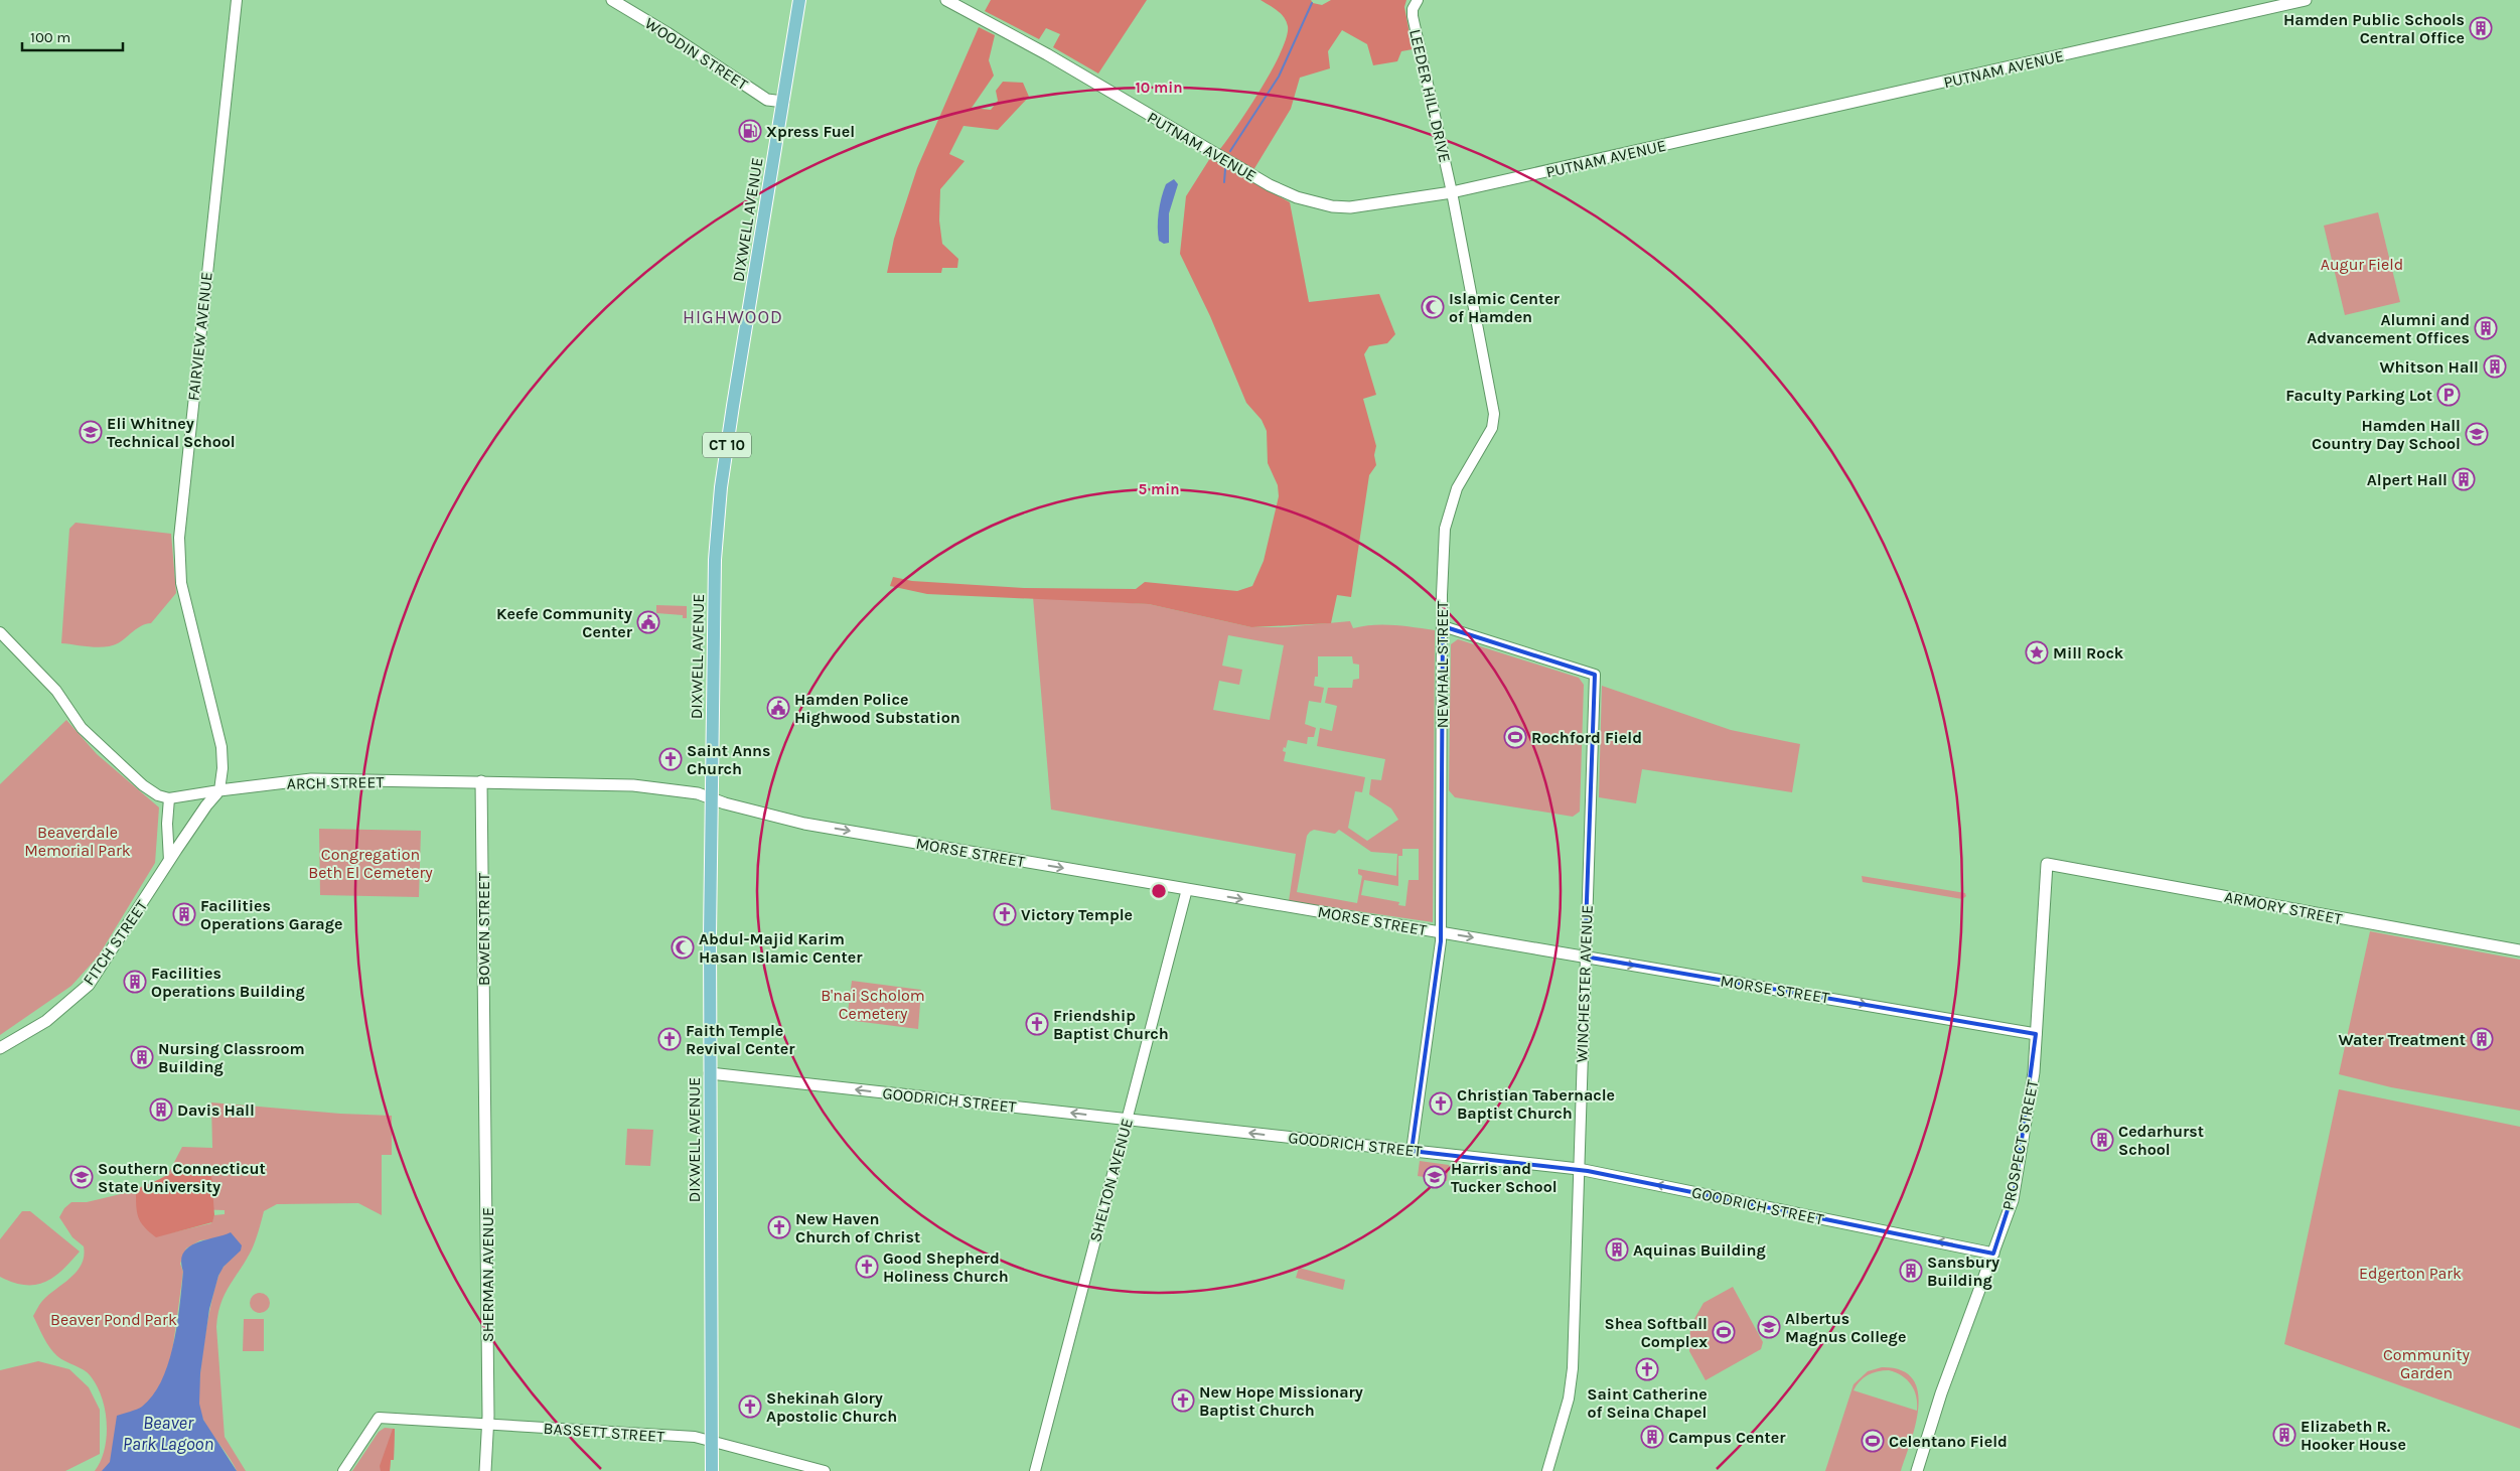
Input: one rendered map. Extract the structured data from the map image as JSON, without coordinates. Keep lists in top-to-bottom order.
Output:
{
  "streets": {
    "main road": [
      "WOODIN STREET",
      "PUTNAM AVENUE",
      "DIXWELL AVENUE",
      "CT 10",
      "ARCH STREET",
      "MORSE STREET",
      "ARMORY STREET",
      "BOWEN STREET",
      "FITCH STREET",
      "GOODRICH STREET",
      "PROSPECT STREET",
      "SHERMAN AVENUE"
    ],
    "street": [
      "LEEDER HILL DRIVE",
      "FAIRVIEW AVENUE",
      "NEWHALL STREET",
      "WINCHESTER AVENUE",
      "SHELTON AVENUE",
      "BASSETT STREET"
    ]
  },
  "crossings": [
    ["WOODIN STREET", "DIXWELL AVENUE"],
    ["PUTNAM AVENUE", "LEEDER HILL DRIVE"],
    ["PUTNAM AVENUE", "NEWHALL STREET"],
    ["LEEDER HILL DRIVE", "NEWHALL STREET"],
    ["DIXWELL AVENUE", "ARCH STREET"],
    ["DIXWELL AVENUE", "MORSE STREET"],
    ["DIXWELL AVENUE", "GOODRICH STREET"],
    ["DIXWELL AVENUE", "BASSETT STREET"],
    ["FAIRVIEW AVENUE", "ARCH STREET"],
    ["FAIRVIEW AVENUE", "FITCH STREET"],
    ["NEWHALL STREET", "MORSE STREET"],
    ["NEWHALL STREET", "WINCHESTER AVENUE"],
    ["NEWHALL STREET", "GOODRICH STREET"],
    ["ARCH STREET", "MORSE STREET"],
    ["ARCH STREET", "BOWEN STREET"],
    ["ARCH STREET", "FITCH STREET"],
    ["MORSE STREET", "WINCHESTER AVENUE"],
    ["MORSE STREET", "PROSPECT STREET"],
    ["MORSE STREET", "SHELTON AVENUE"],
    ["ARMORY STREET", "PROSPECT STREET"],
    ["BOWEN STREET", "SHERMAN AVENUE"],
    ["WINCHESTER AVENUE", "GOODRICH STREET"],
    ["GOODRICH STREET", "PROSPECT STREET"],
    ["GOODRICH STREET", "SHELTON AVENUE"],
    ["SHERMAN AVENUE", "BASSETT STREET"]
  ],
  "one_way": ["MORSE STREET", "GOODRICH STREET"],
  "districts": ["HIGHWOOD"],
  "water": ["Beaver Park Lagoon"],
  "parks": [
    "Augur Field",
    "Beaverdale Memorial Park",
    "Congregation Beth El Cemetery",
    "B'nai Scholom Cemetery",
    "Edgerton Park",
    "Beaver Pond Park",
    "Community Garden"
  ],
  "places": {
    "building": [
      "Hamden Public Schools Central Office",
      "Alumni and Advancement Offices",
      "Whitson Hall",
      "Alpert Hall",
      "Facilities Operations Garage",
      "Facilities Operations Building",
      "Water Treatment",
      "Nursing Classroom Building",
      "Davis Hall",
      "Cedarhurst School",
      "Aquinas Building",
      "Sansbury Building",
      "Elizabeth R. Hooker House",
      "Campus Center"
    ],
    "fuel station": ["Xpress Fuel"],
    "mosque": ["Islamic Center of Hamden", "Abdul-Majid Karim Hasan Islamic Center"],
    "parking": ["Faculty Parking Lot"],
    "school or university": [
      "Eli Whitney Technical School",
      "Hamden Hall Country Day School",
      "Southern Connecticut State University",
      "Harris and Tucker School",
      "Albertus Magnus College"
    ],
    "public building": ["Keefe Community Center", "Hamden Police Highwood Substation"],
    "place": ["Mill Rock"],
    "sports": ["Rochford Field", "Shea Softball Complex", "Celentano Field"],
    "church": [
      "Saint Anns Church",
      "Victory Temple",
      "Friendship Baptist Church",
      "Faith Temple Revival Center",
      "Christian Tabernacle Baptist Church",
      "New Haven Church of Christ",
      "Good Shepherd Holiness Church",
      "Saint Catherine of Seina Chapel",
      "New Hope Missionary Baptist Church",
      "Shekinah Glory Apostolic Church"
    ]
  },
  "scale_bar": "100 m",
  "rings": ["10 min", "5 min"]
}
